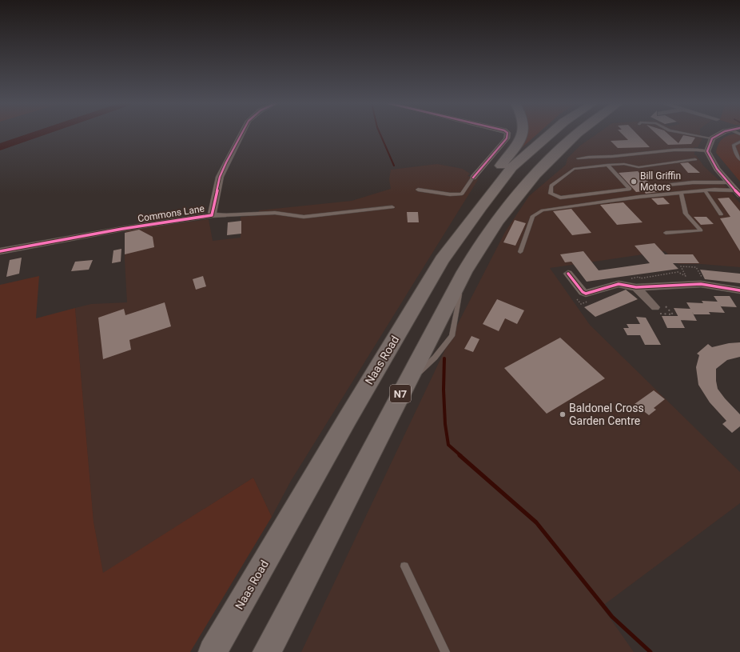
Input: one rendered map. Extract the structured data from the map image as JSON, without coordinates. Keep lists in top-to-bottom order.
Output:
{
  "streets": {
    "highway": ["Naas Road", "N7"],
    "street": ["Commons Lane"]
  },
  "places": ["Bill Griffin Motors", "Baldonel Cross Garden Centre"]
}
